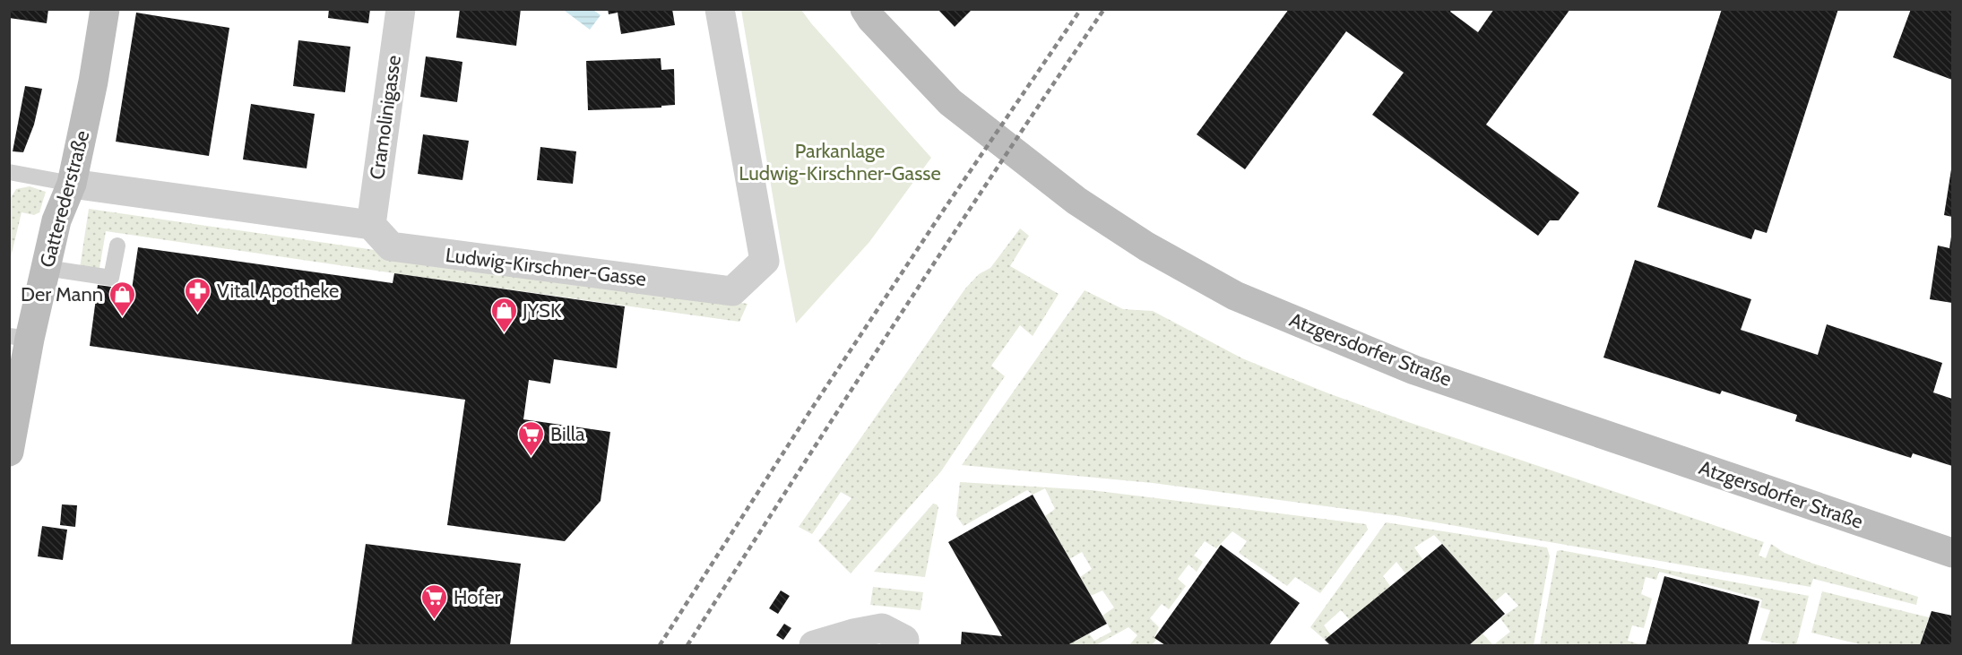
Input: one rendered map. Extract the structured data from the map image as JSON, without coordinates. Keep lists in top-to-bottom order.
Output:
{
  "streets": {
    "street": [
      "Cramolinigasse",
      "Gatterederstraße",
      "Ludwig-Kirschner-Gasse",
      "Atzgersdorfer Straße"
    ]
  },
  "crossings": [
    ["Cramolinigasse", "Ludwig-Kirschner-Gasse"]
  ],
  "parks": ["Parkanlage Ludwig-Kirschner-Gasse"],
  "places": {
    "pharmacy": ["Vital Apotheke"],
    "shop": ["Der Mann", "JYSK"],
    "supermarket": ["Billa", "Hofer"]
  }
}
